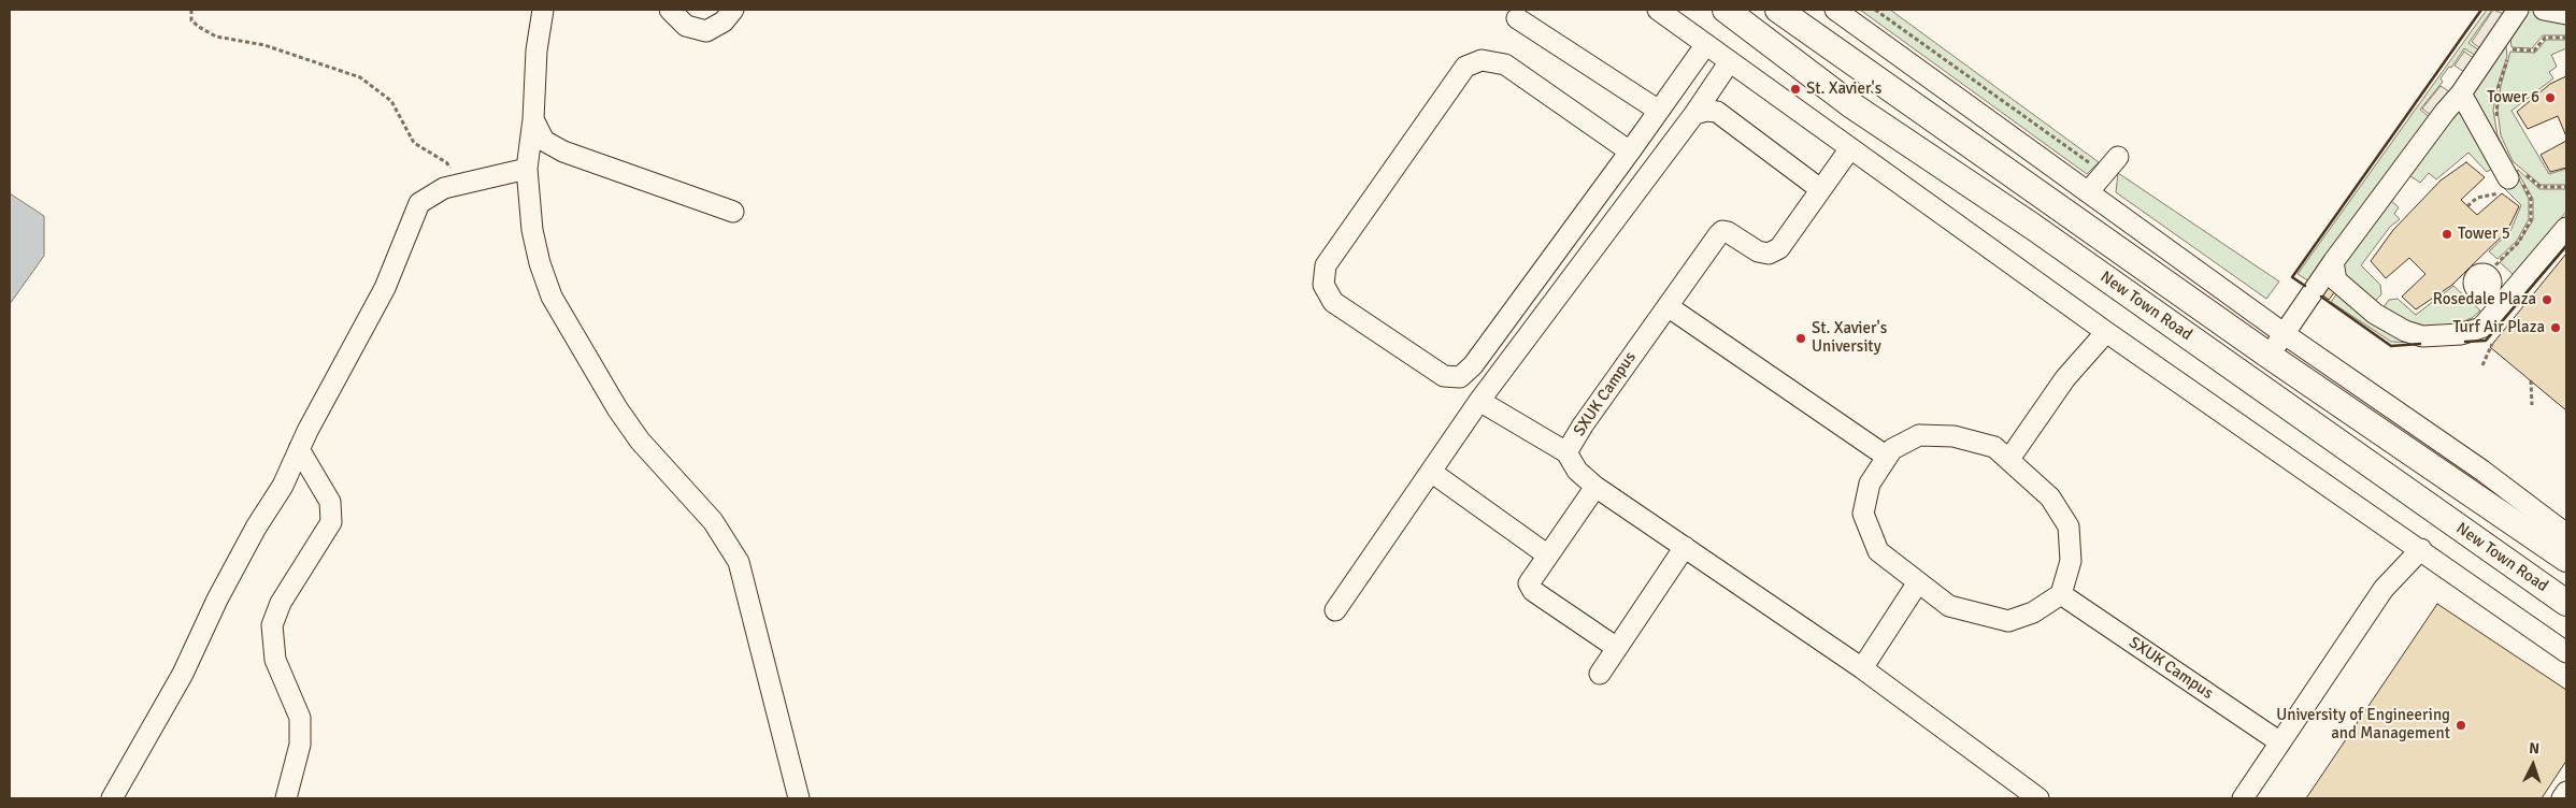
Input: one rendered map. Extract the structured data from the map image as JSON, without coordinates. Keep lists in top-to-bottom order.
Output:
{
  "streets": {
    "main road": ["New Town Road"],
    "street": ["SXUK Campus"]
  },
  "places": [
    "St. Xavier's",
    "Tower 6",
    "Tower 5",
    "Rosedale Plaza",
    "Turf Air Plaza",
    "St. Xavier's University",
    "University of Engineering and Management"
  ],
  "north": "top"
}
